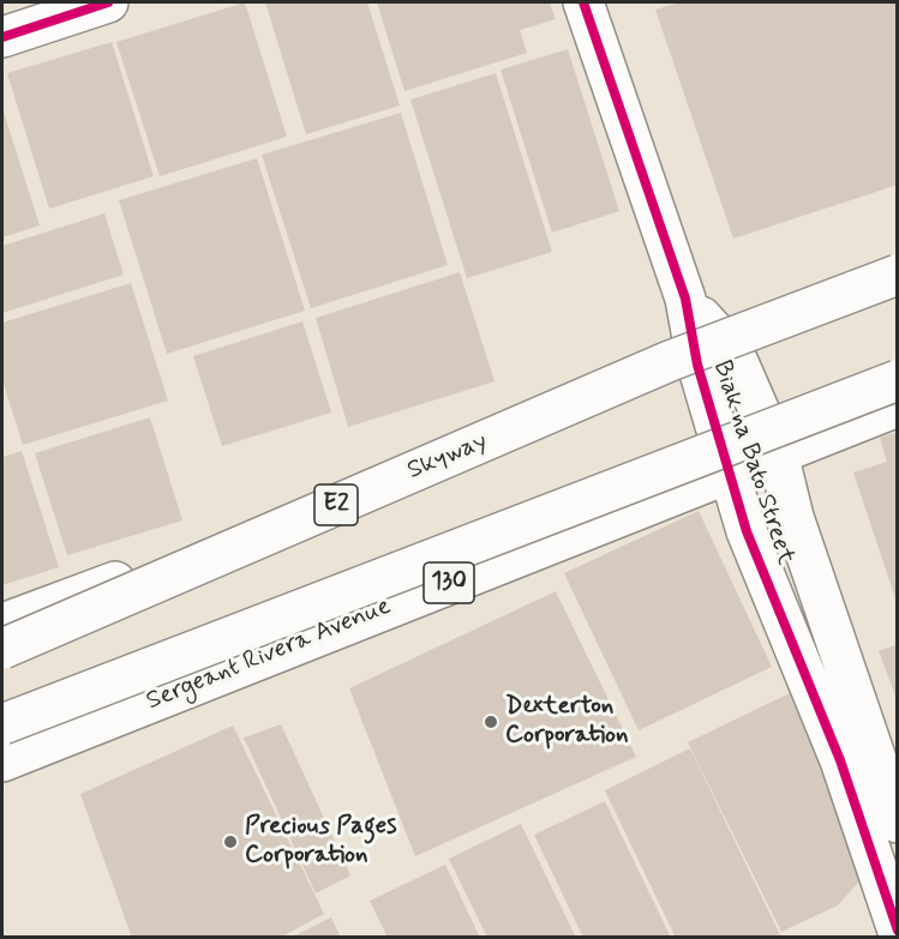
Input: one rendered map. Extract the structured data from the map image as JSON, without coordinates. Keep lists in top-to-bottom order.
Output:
{
  "streets": {
    "main road": [
      "Skyway",
      "Biak na Bato Street",
      "E2",
      "130",
      "Sergeant Rivera Avenue"
    ]
  },
  "crossings": [
    ["Biak na Bato Street", "Sergeant Rivera Avenue"]
  ],
  "places": ["Dexterton Corporation", "Precious Pages Corporation"]
}
